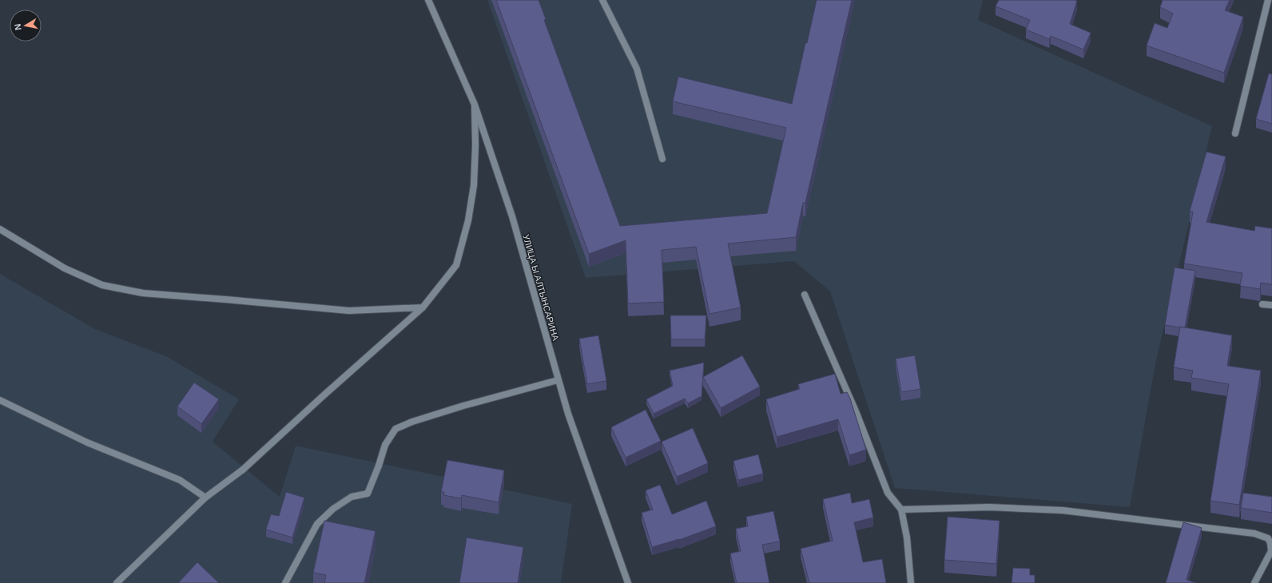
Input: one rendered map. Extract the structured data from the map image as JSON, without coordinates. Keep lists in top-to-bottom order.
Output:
{
  "streets": {
    "street": ["УЛИЦА Ы.АЛТЫНСАРИНА"]
  },
  "north": "left"
}
